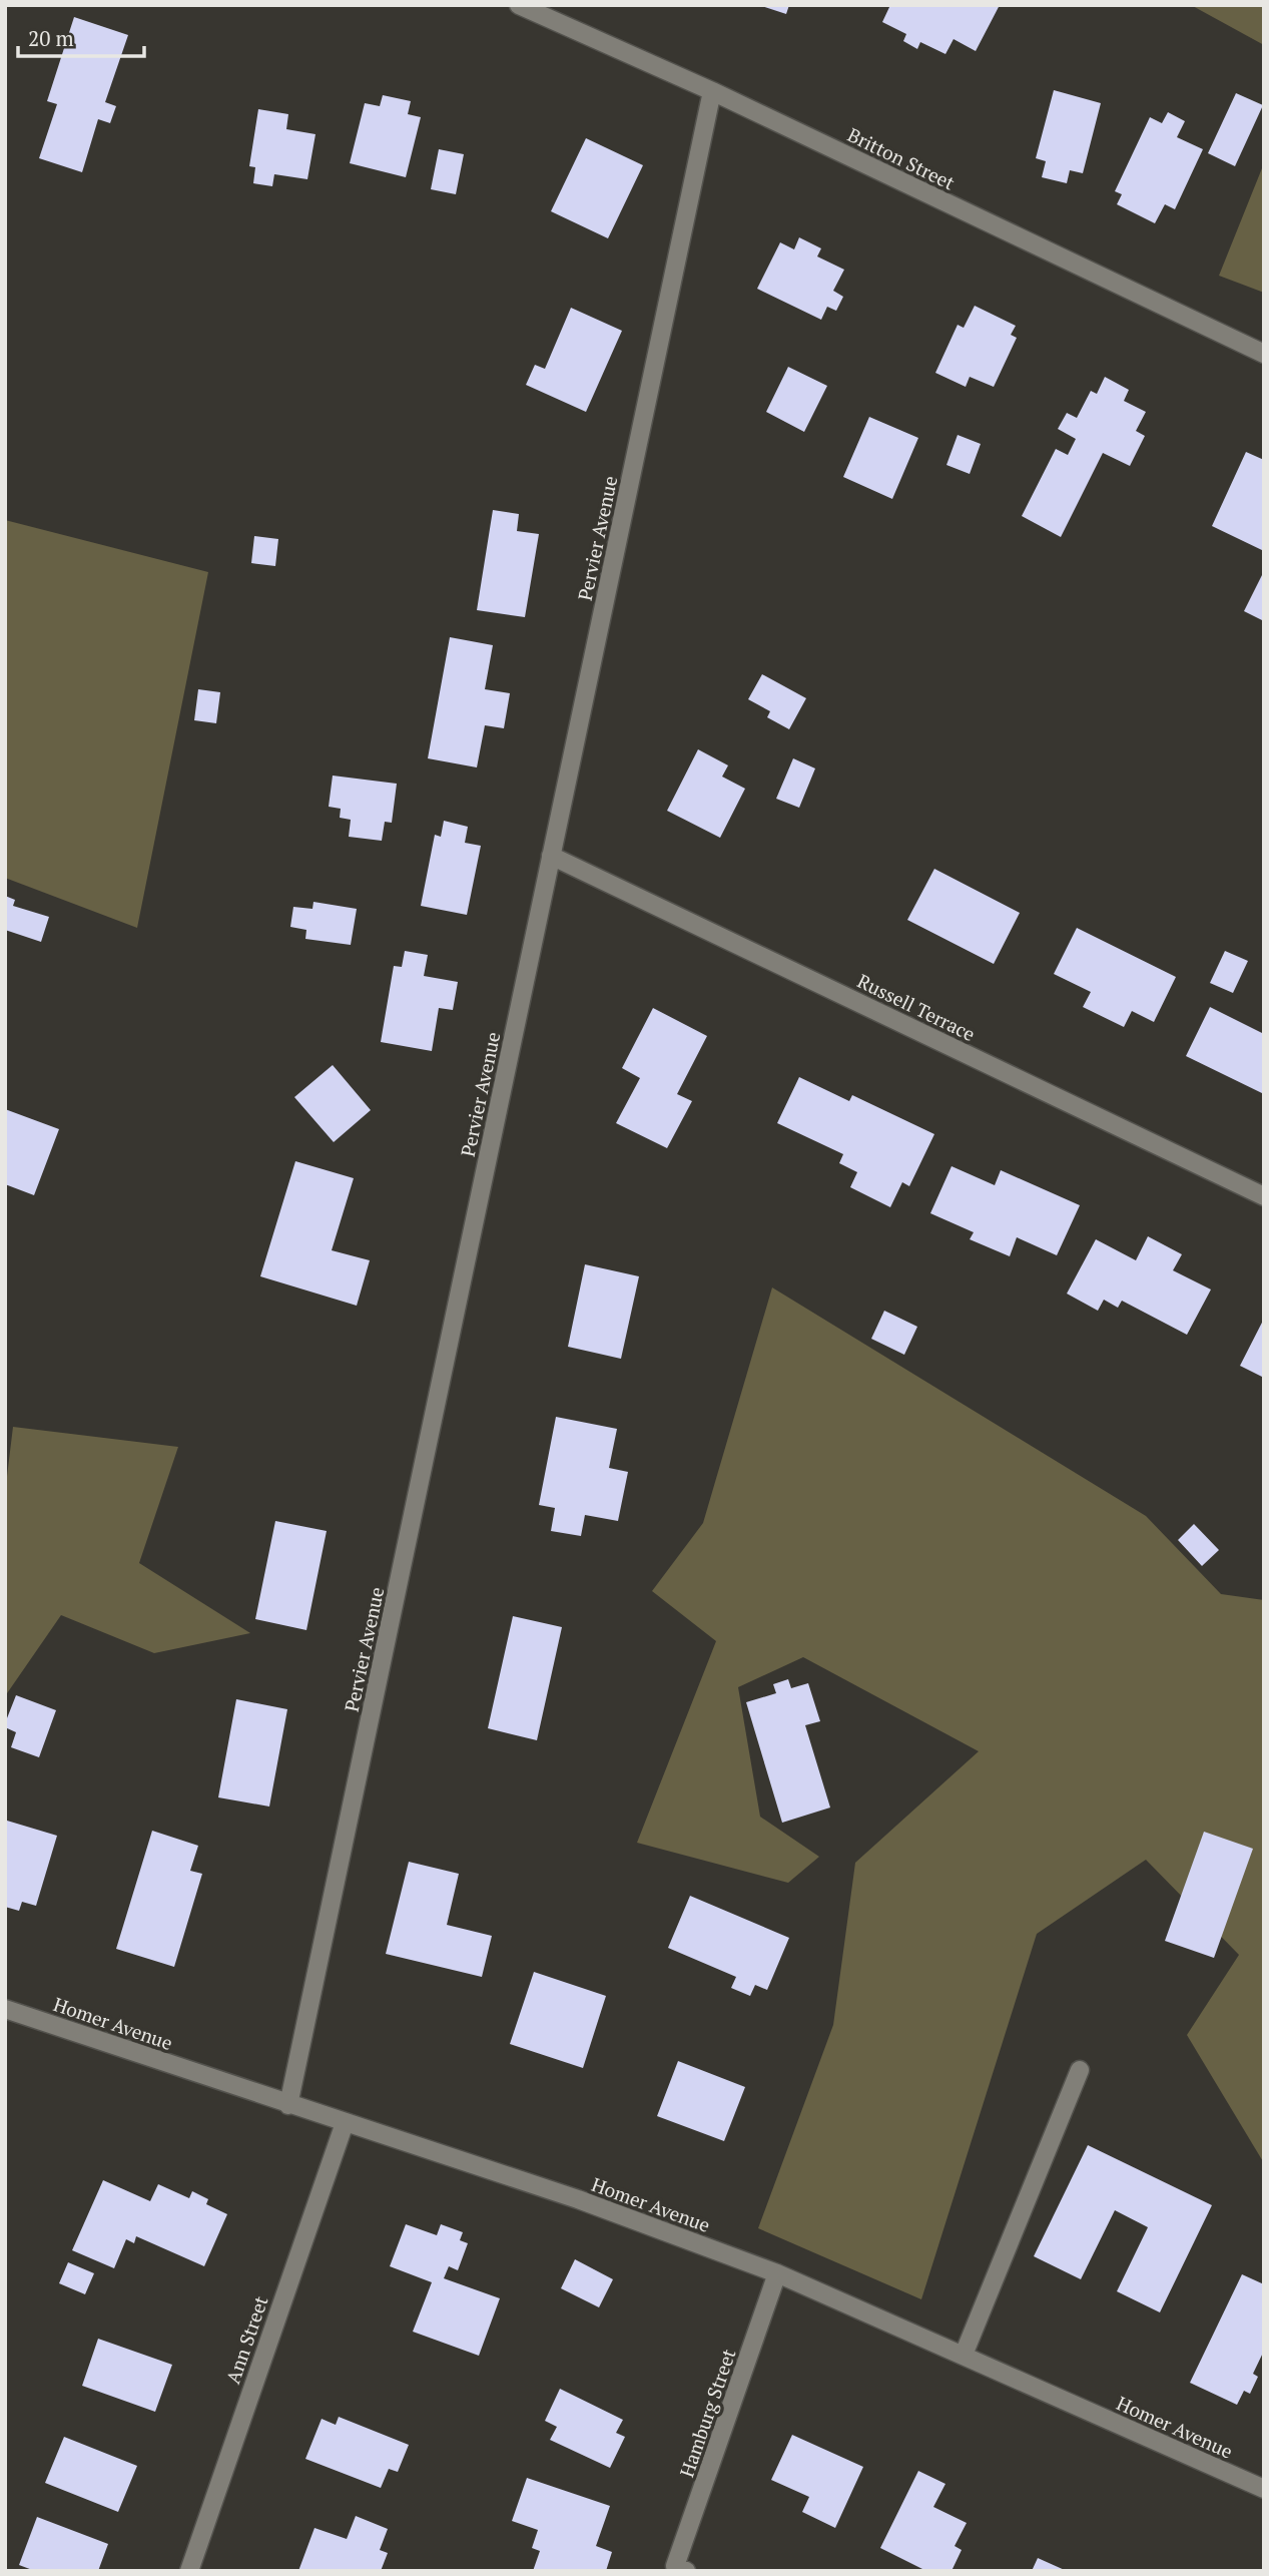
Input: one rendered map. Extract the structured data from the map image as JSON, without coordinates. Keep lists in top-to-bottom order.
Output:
{
  "streets": {
    "street": [
      "Britton Street",
      "Pervier Avenue",
      "Russell Terrace",
      "Homer Avenue",
      "Ann Street",
      "Hamburg Street"
    ]
  },
  "crossings": [
    ["Britton Street", "Pervier Avenue"],
    ["Pervier Avenue", "Russell Terrace"],
    ["Pervier Avenue", "Homer Avenue"],
    ["Homer Avenue", "Ann Street"],
    ["Homer Avenue", "Hamburg Street"]
  ],
  "scale_bar": "20 m"
}
